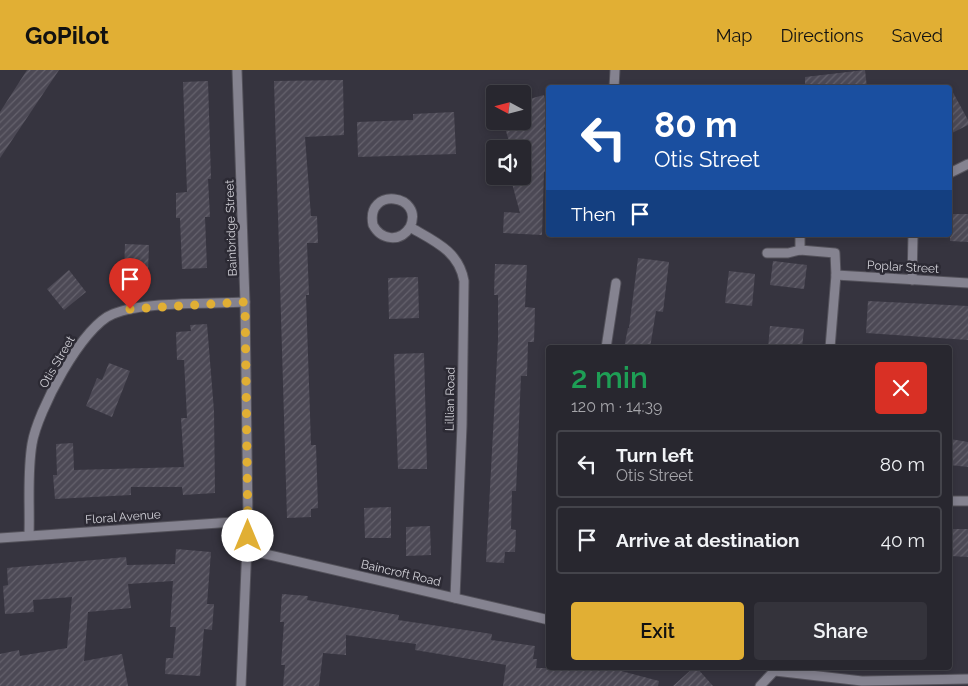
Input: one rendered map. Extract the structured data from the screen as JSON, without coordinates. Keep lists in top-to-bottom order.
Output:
{
  "streets": {
    "street": [
      "Bainbridge Street",
      "Poplar Street",
      "Otis Street",
      "Lillian Road",
      "Floral Avenue",
      "Baincroft Road"
    ]
  },
  "crossings": [
    ["Bainbridge Street", "Otis Street"],
    ["Bainbridge Street", "Floral Avenue"],
    ["Bainbridge Street", "Baincroft Road"],
    ["Otis Street", "Floral Avenue"],
    ["Lillian Road", "Baincroft Road"]
  ],
  "north": "left",
  "page": {
    "header": "GoPilot",
    "nav": ["Map", "Directions", "Saved"],
    "turn": ["80 m", "Otis Street"],
    "then": "Then",
    "heading": ["2 min", "120 m · 14:39"],
    "list": [
      {
        "name": "Turn left",
        "note": "Otis Street",
        "value": "80 m"
      },
      {
        "name": "Arrive at destination",
        "value": "40 m"
      }
    ],
    "buttons": ["Exit", "Share"]
  }
}
